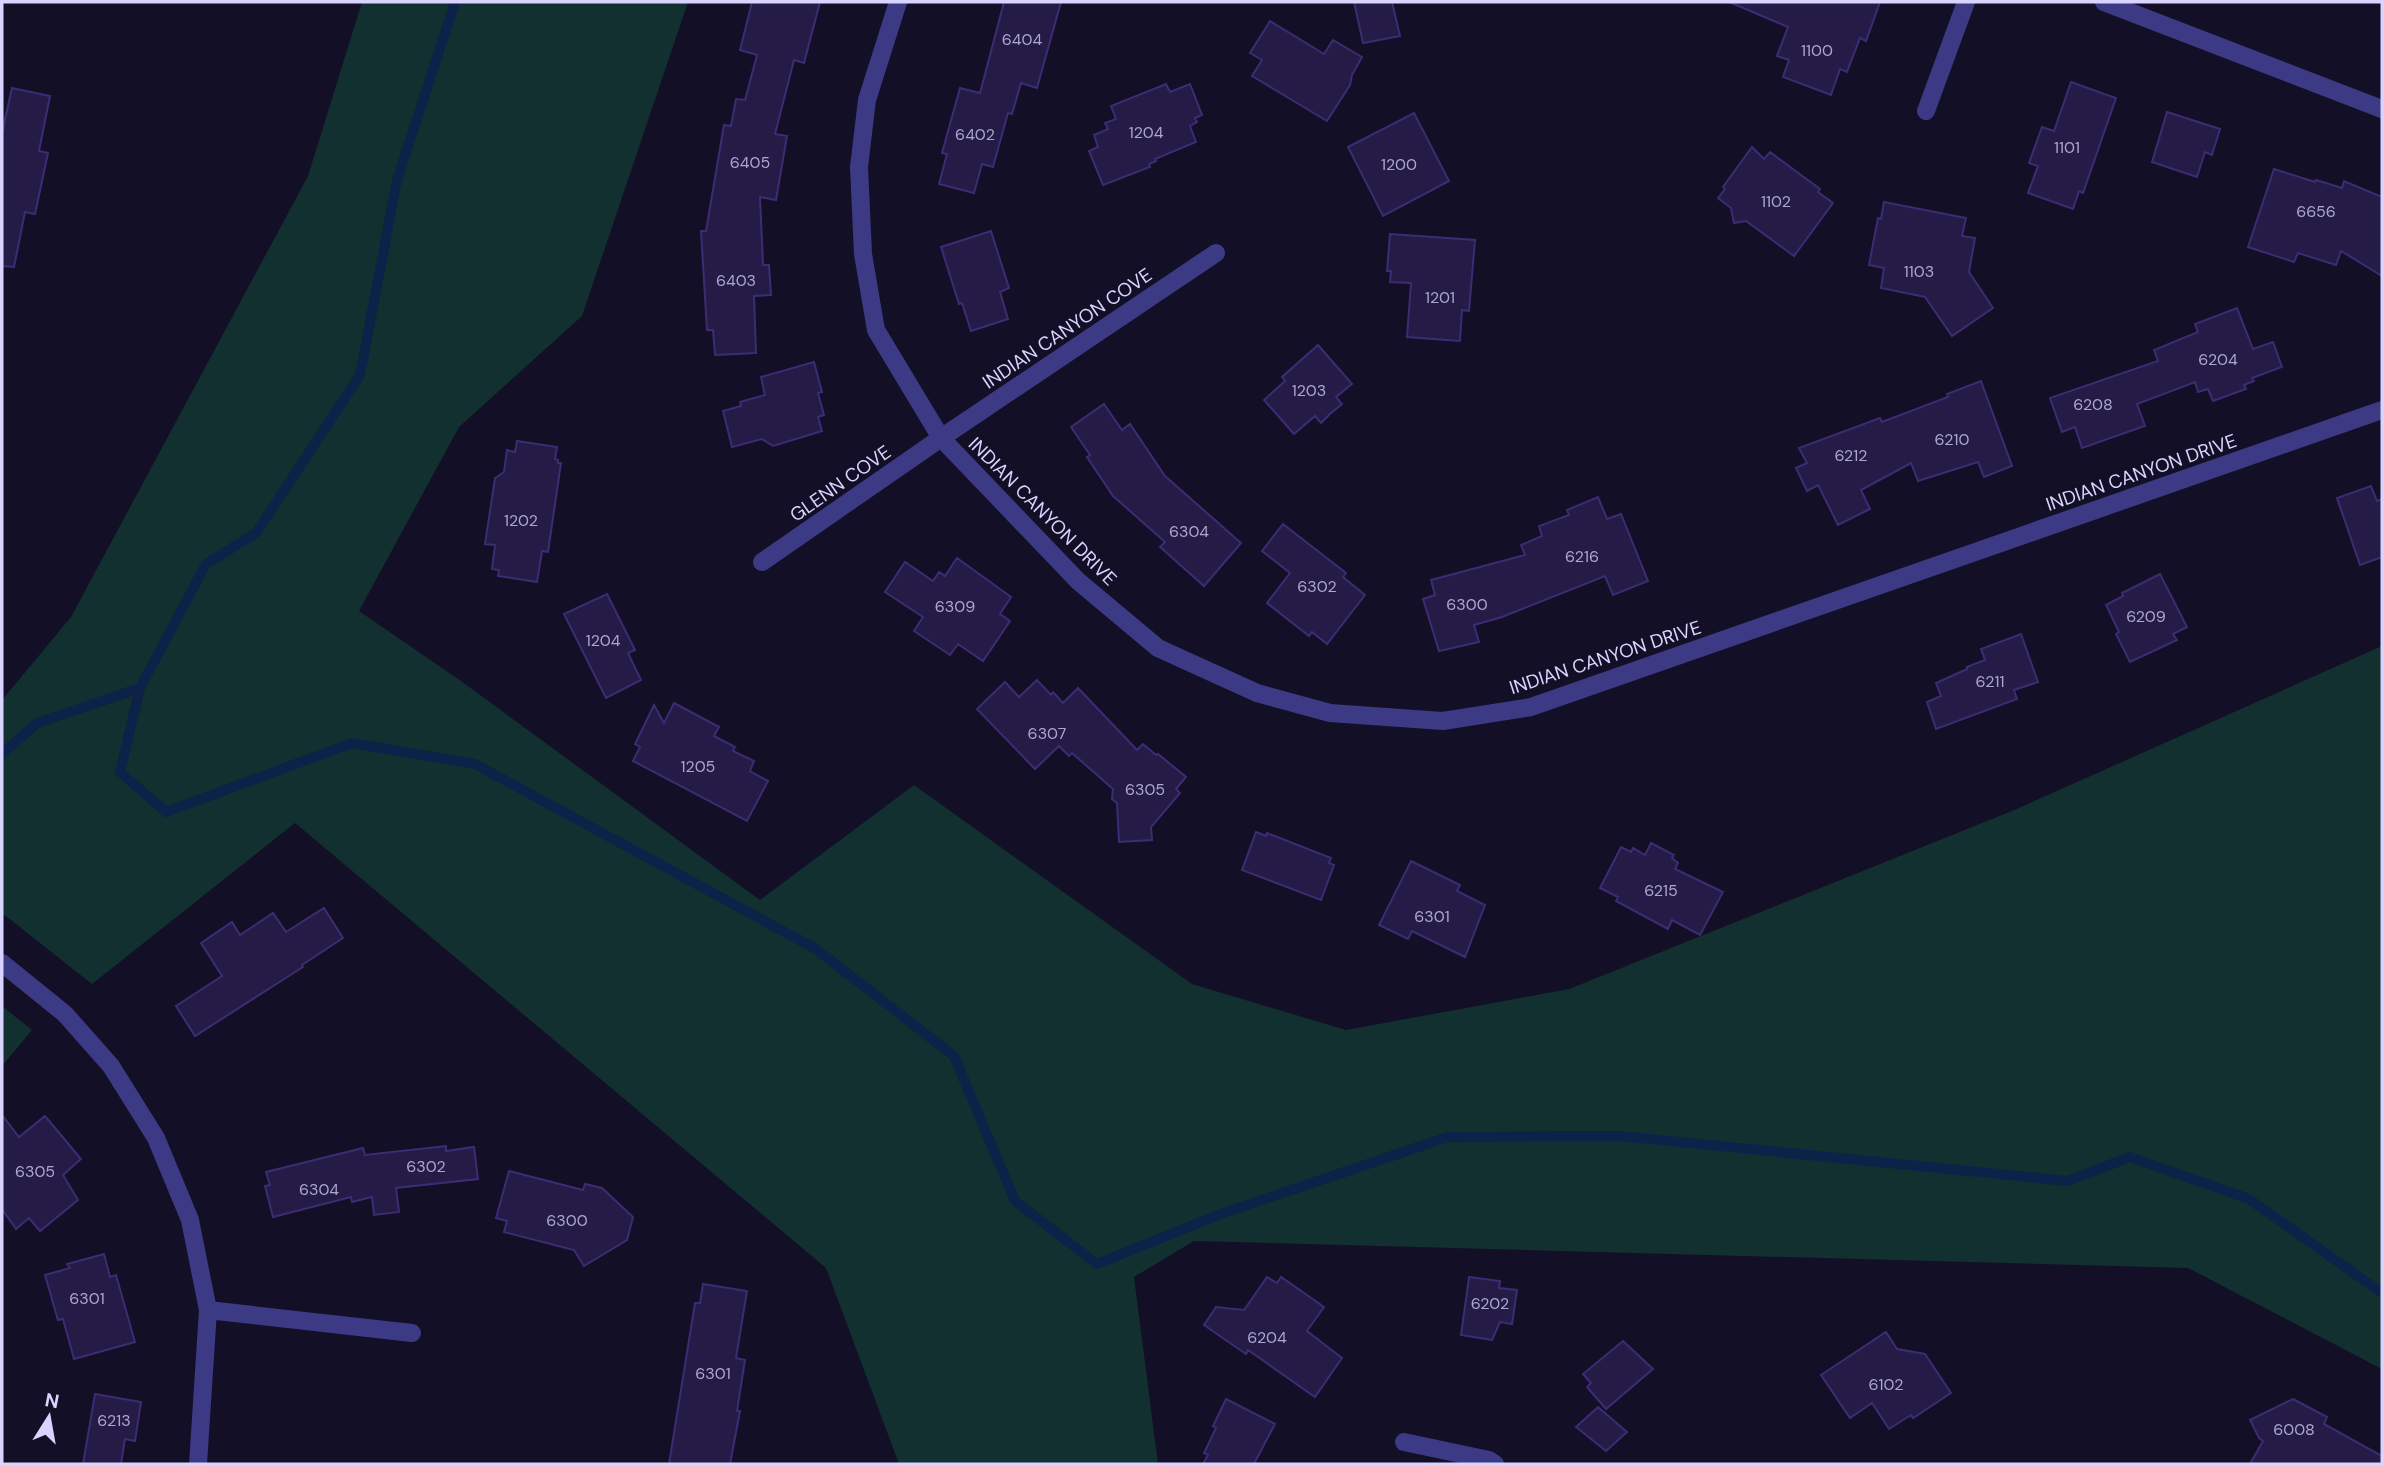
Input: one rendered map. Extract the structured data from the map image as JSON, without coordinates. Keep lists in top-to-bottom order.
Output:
{
  "streets": {
    "street": ["INDIAN CANYON COVE", "INDIAN CANYON DRIVE", "GLENN COVE"]
  },
  "crossings": [
    ["INDIAN CANYON COVE", "INDIAN CANYON DRIVE"],
    ["INDIAN CANYON COVE", "GLENN COVE"],
    ["INDIAN CANYON DRIVE", "GLENN COVE"]
  ],
  "house_numbers": [
    "6404",
    "1100",
    "1204",
    "6402",
    "1101",
    "6405",
    "1200",
    "1102",
    "6656",
    "1103",
    "6403",
    "1201",
    "6204",
    "1203",
    "6208",
    "6210",
    "6212",
    "1202",
    "6304",
    "6216",
    "6302",
    "6300",
    "6309",
    "6209",
    "1204",
    "6211",
    "6307",
    "1205",
    "6305",
    "6215",
    "6301",
    "6302",
    "6305",
    "6304",
    "6300",
    "6301",
    "6202",
    "6204",
    "6301",
    "6102",
    "6213",
    "6008"
  ],
  "north": "top"
}
